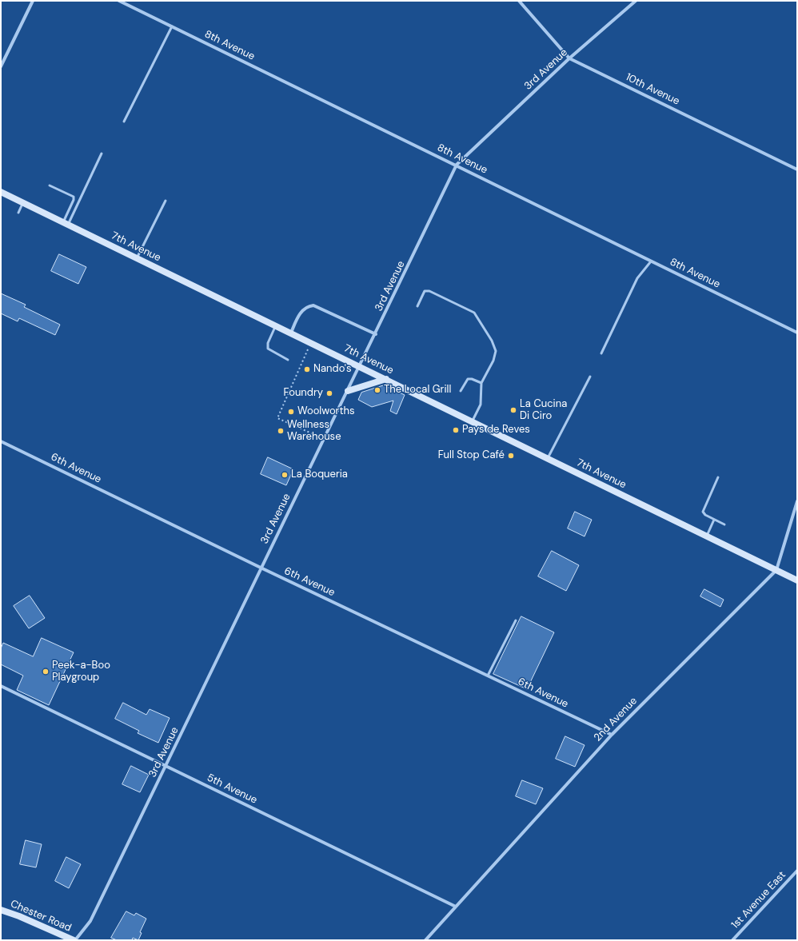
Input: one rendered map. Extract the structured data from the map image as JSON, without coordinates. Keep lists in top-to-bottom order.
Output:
{
  "streets": {
    "main road": ["7th Avenue", "Chester Road"],
    "street": [
      "8th Avenue",
      "3rd Avenue",
      "10th Avenue",
      "6th Avenue",
      "2nd Avenue",
      "5th Avenue",
      "1st Avenue East"
    ]
  },
  "crossings": [
    ["8th Avenue", "3rd Avenue"],
    ["3rd Avenue", "10th Avenue"],
    ["3rd Avenue", "7th Avenue"],
    ["3rd Avenue", "6th Avenue"],
    ["3rd Avenue", "5th Avenue"],
    ["3rd Avenue", "Chester Road"],
    ["7th Avenue", "2nd Avenue"],
    ["6th Avenue", "2nd Avenue"],
    ["2nd Avenue", "5th Avenue"]
  ],
  "places": [
    "Nando's",
    "The Local Grill",
    "Foundry",
    "La Cucina Di Ciro",
    "Woolworths",
    "Pays de Reves",
    "Wellness Warehouse",
    "Full Stop Café",
    "La Boqueria",
    "Peek-a-Boo Playgroup"
  ]
}
